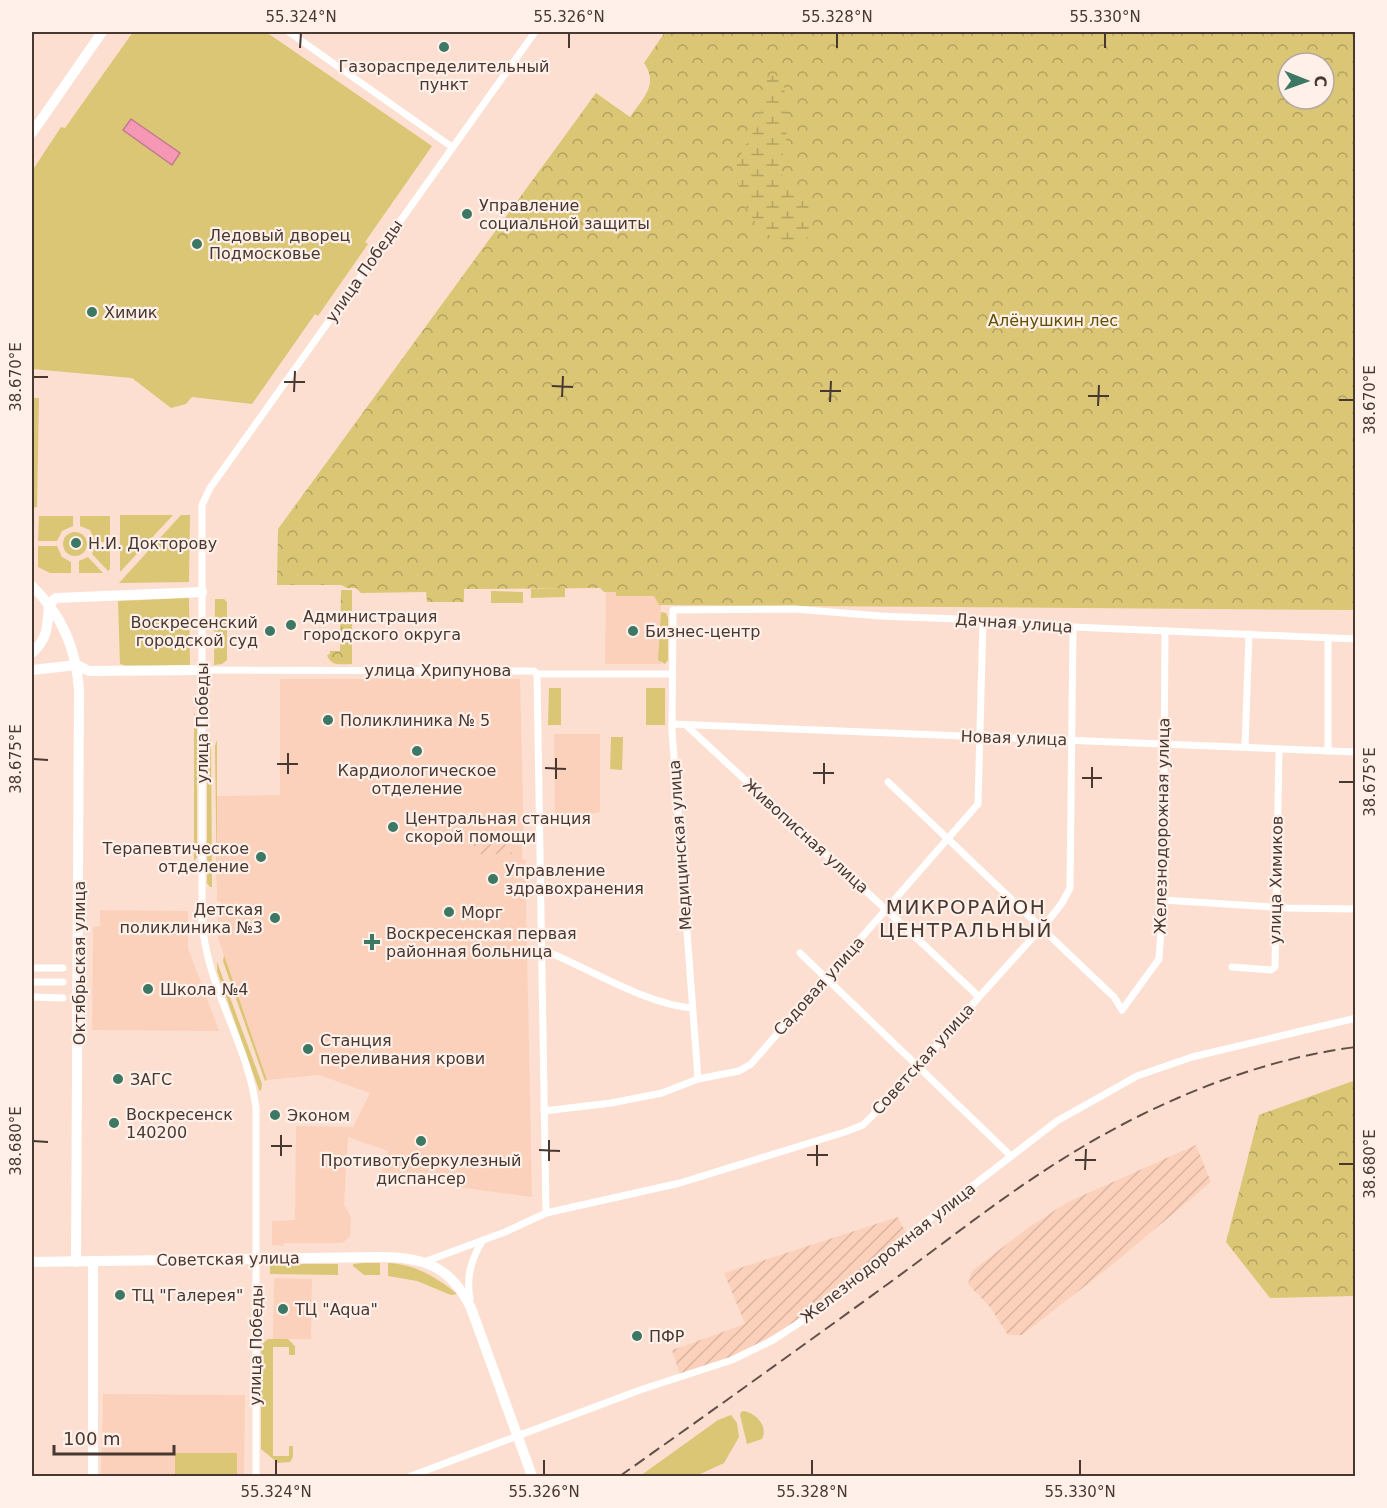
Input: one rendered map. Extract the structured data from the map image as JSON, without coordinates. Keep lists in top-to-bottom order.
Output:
{
  "streets": {
    "main road": ["Октябрьская улица", "Советская улица"],
    "street": [
      "улица Победы",
      "Дачная улица",
      "улица Хрипунова",
      "Новая улица",
      "Железнодорожная улица",
      "Живописная улица",
      "Медицинская улица",
      "улица Химиков",
      "Садовая улица"
    ]
  },
  "crossings": [
    ["улица Победы", "улица Хрипунова"],
    ["улица Победы", "Советская улица"],
    ["Дачная улица", "Железнодорожная улица"],
    ["Дачная улица", "Медицинская улица"],
    ["Дачная улица", "Садовая улица"],
    ["Дачная улица", "Советская улица"],
    ["улица Хрипунова", "Медицинская улица"],
    ["Новая улица", "Железнодорожная улица"],
    ["Новая улица", "Живописная улица"],
    ["Новая улица", "Медицинская улица"],
    ["Новая улица", "улица Химиков"],
    ["Новая улица", "Садовая улица"],
    ["Новая улица", "Советская улица"],
    ["Железнодорожная улица", "Советская улица"],
    ["Живописная улица", "Садовая улица"],
    ["Живописная улица", "Советская улица"],
    ["Медицинская улица", "Садовая улица"],
    ["Октябрьская улица", "Советская улица"]
  ],
  "districts": ["МИКРОРАЙОН ЦЕНТРАЛЬНЫЙ"],
  "parks": ["Алёнушкин лес"],
  "places": {
    "other": [
      "Газораспределительный пункт",
      "Управление социальной защиты",
      "Ледовый дворец Подмосковье",
      "Химик",
      "Н.И. Докторову",
      "Администрация городского округа",
      "Воскресенский городской суд",
      "Бизнес-центр",
      "Поликлиника № 5",
      "Кардиологическое отделение",
      "Центральная станция скорой помощи",
      "Терапевтическое отделение",
      "Управление здравохранения",
      "Морг",
      "Детская поликлиника №3",
      "Школа №4",
      "Станция переливания крови",
      "ЗАГС",
      "Эконом",
      "Воскресенск 140200",
      "Противотуберкулезный диспансер",
      "ТЦ \"Галерея\"",
      "ТЦ \"Aqua\"",
      "ПФР"
    ],
    "health": ["Воскресенская первая районная больница"]
  },
  "scale_bar": "100 m",
  "north": "right",
  "coordinates": [
    "55.324°N",
    "55.326°N",
    "55.328°N",
    "55.330°N",
    "38.670°E",
    "38.675°E",
    "38.680°E"
  ]
}
